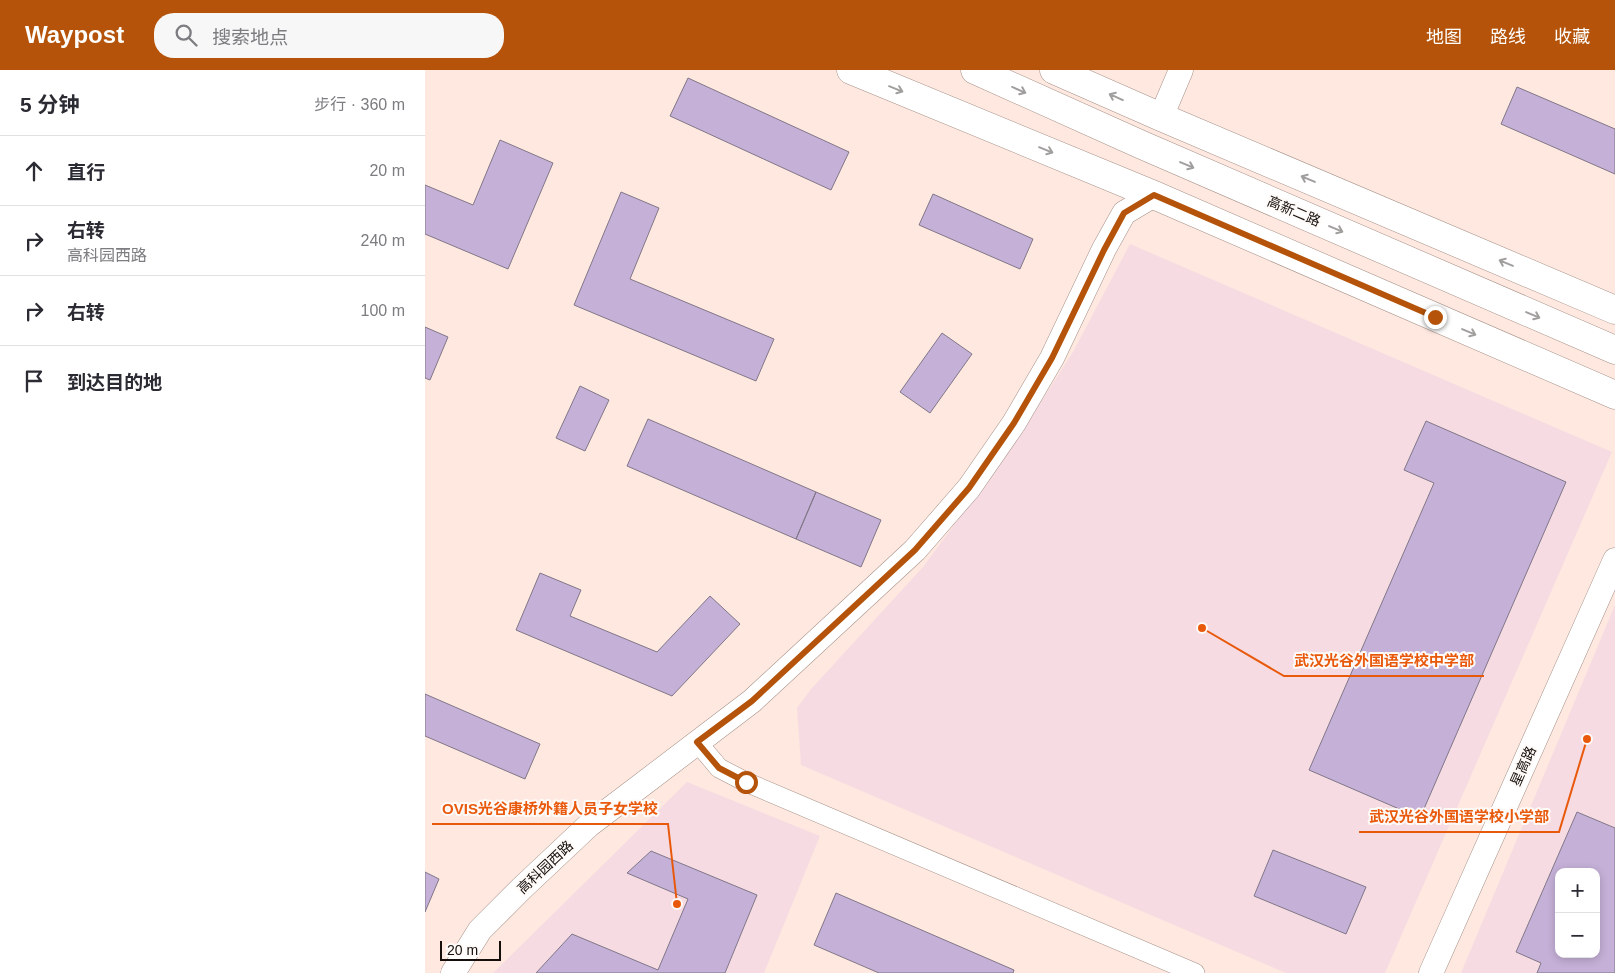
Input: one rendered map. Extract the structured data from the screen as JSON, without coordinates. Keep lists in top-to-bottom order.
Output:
{
  "streets": {
    "main road": ["高新二路"],
    "street": ["星高路", "高科园西路"]
  },
  "places": ["武汉光谷外国语学校中学部", "武汉光谷外国语学校小学部", "OVIS光谷康桥外籍人员子女学校"],
  "scale_bar": "20 m",
  "page": {
    "header": "Waypost",
    "search": "搜索地点",
    "nav": ["地图", "路线", "收藏"],
    "heading": ["5 分钟", "步行 · 360 m"],
    "list": [
      ["直行", "20 m"],
      ["右转", "高科园西路", "240 m"],
      ["右转", "100 m"],
      "到达目的地"
    ],
    "map_buttons": ["+", "−"],
    "scale": "20 m"
  }
}
